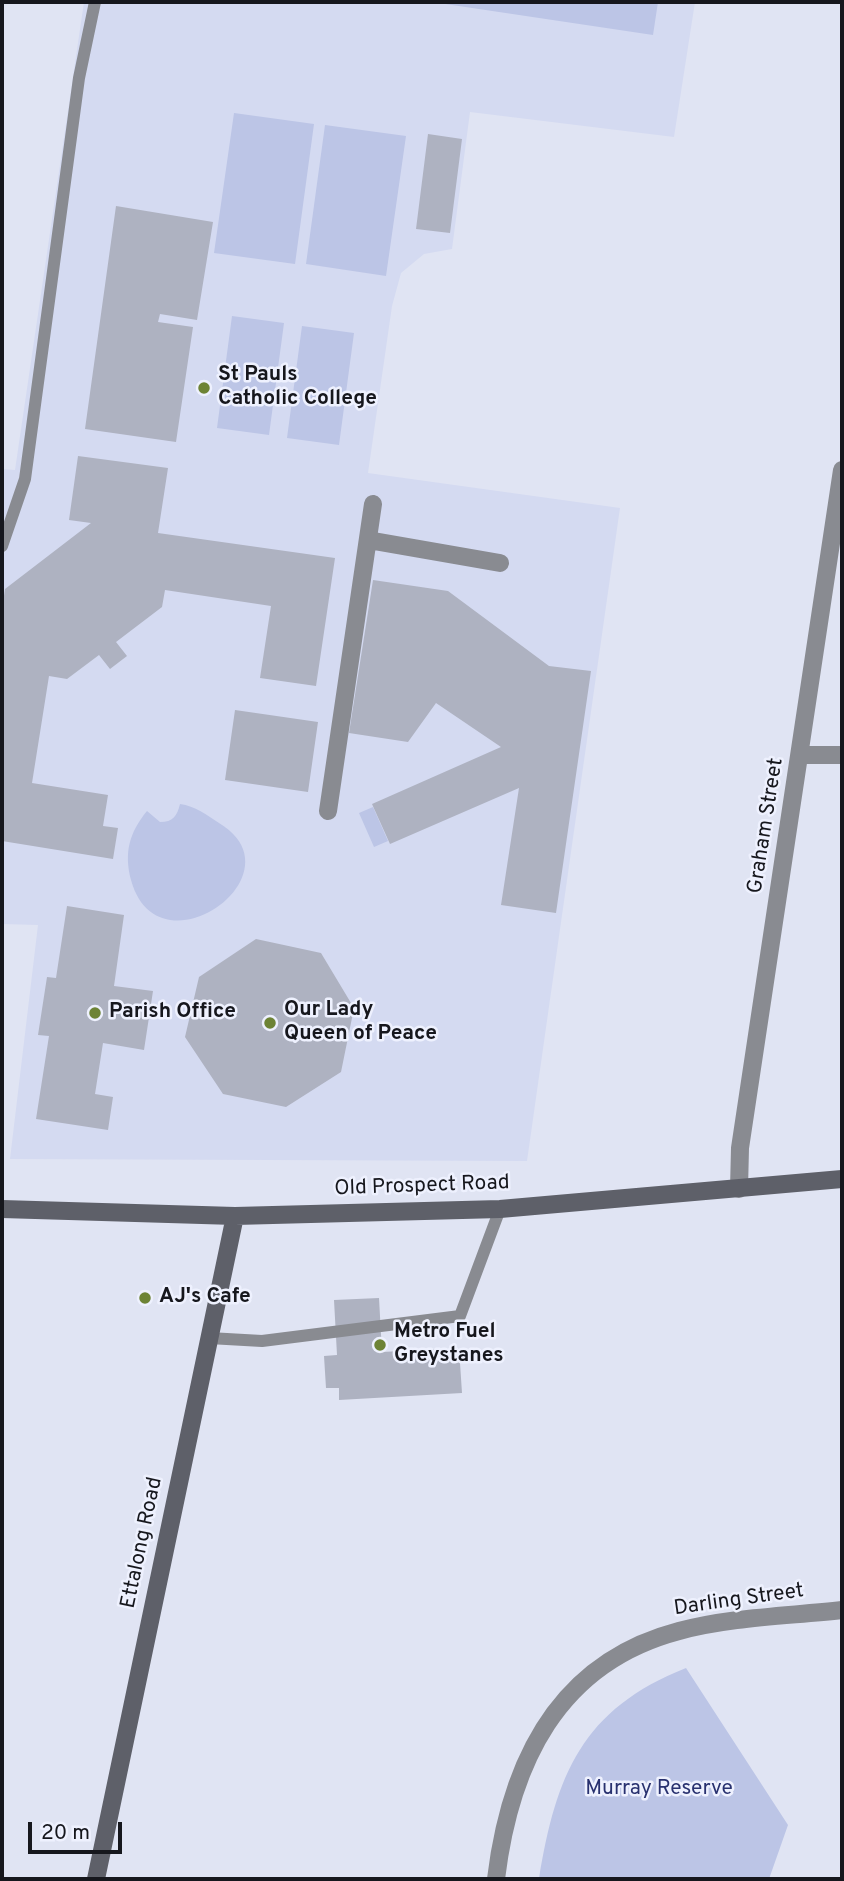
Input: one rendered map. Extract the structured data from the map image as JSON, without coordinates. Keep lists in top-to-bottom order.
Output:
{
  "streets": {
    "main road": ["Old Prospect Road", "Ettalong Road"],
    "street": ["Graham Street", "Darling Street"]
  },
  "crossings": [
    ["Graham Street", "Old Prospect Road"],
    ["Old Prospect Road", "Ettalong Road"]
  ],
  "parks": ["Murray Reserve"],
  "places": [
    "St Pauls Catholic College",
    "Parish Office",
    "Our Lady Queen of Peace",
    "AJ's Cafe",
    "Metro Fuel Greystanes"
  ],
  "scale_bar": "20 m"
}
